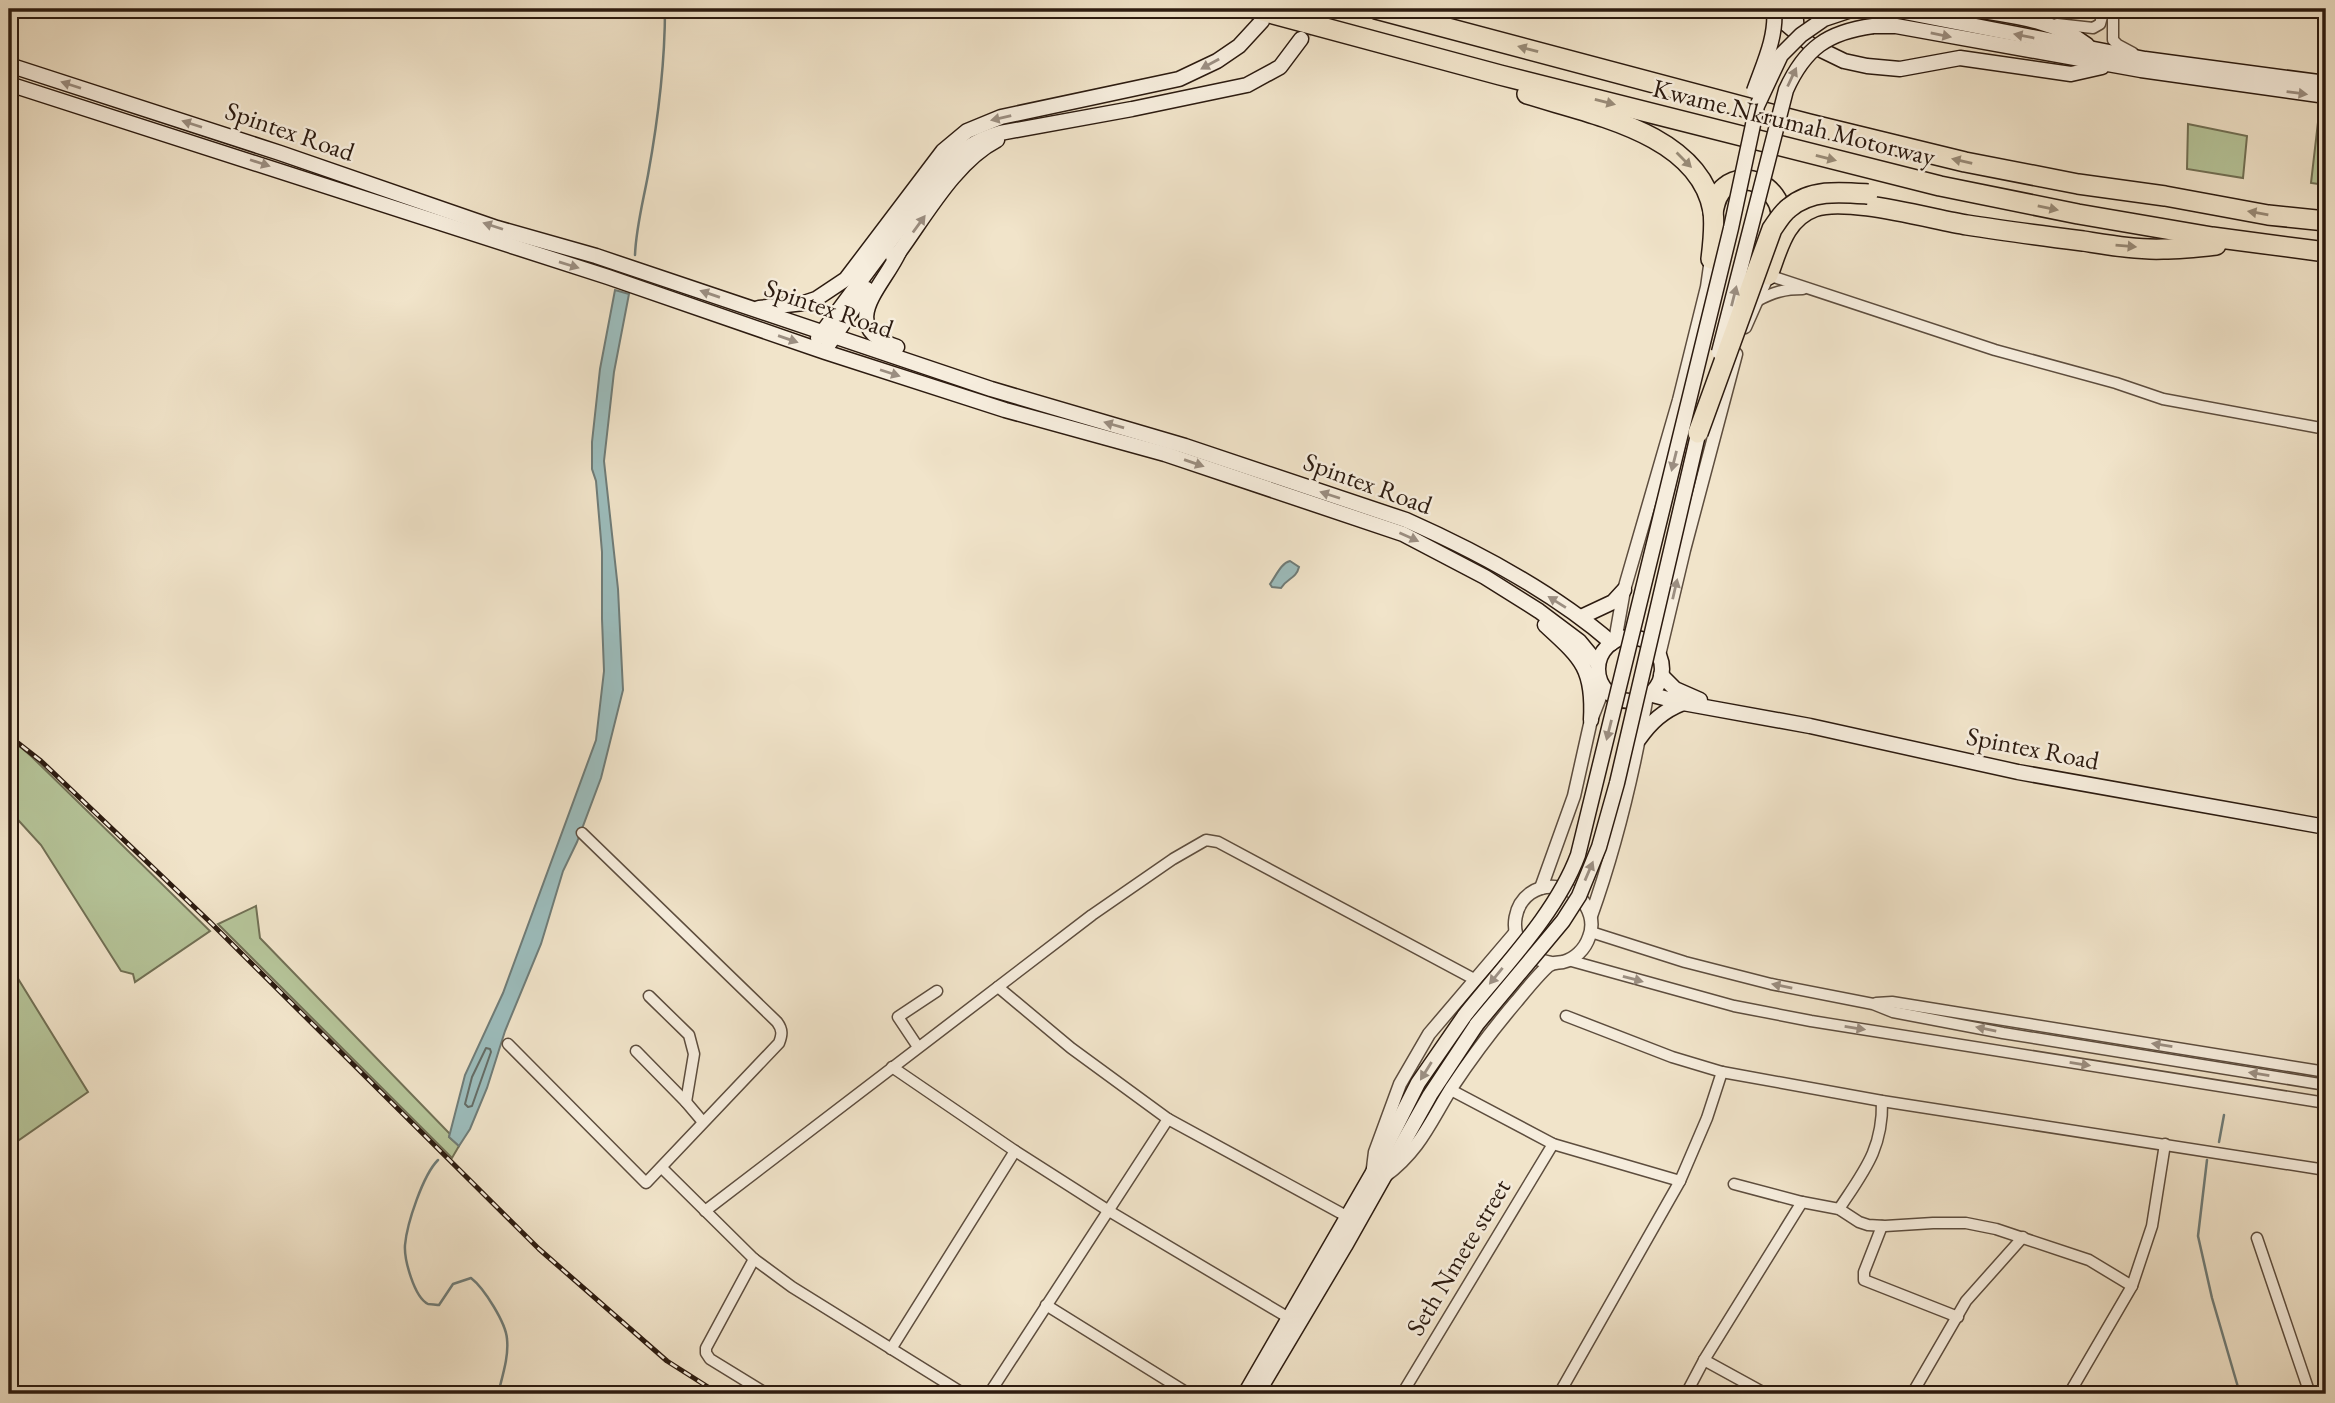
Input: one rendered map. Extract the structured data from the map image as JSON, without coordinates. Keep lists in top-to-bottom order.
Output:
{
  "streets": {
    "highway": ["Kwame Nkrumah Motorway"],
    "main road": ["Spintex Road"],
    "street": ["Seth Nmete street"]
  }
}
